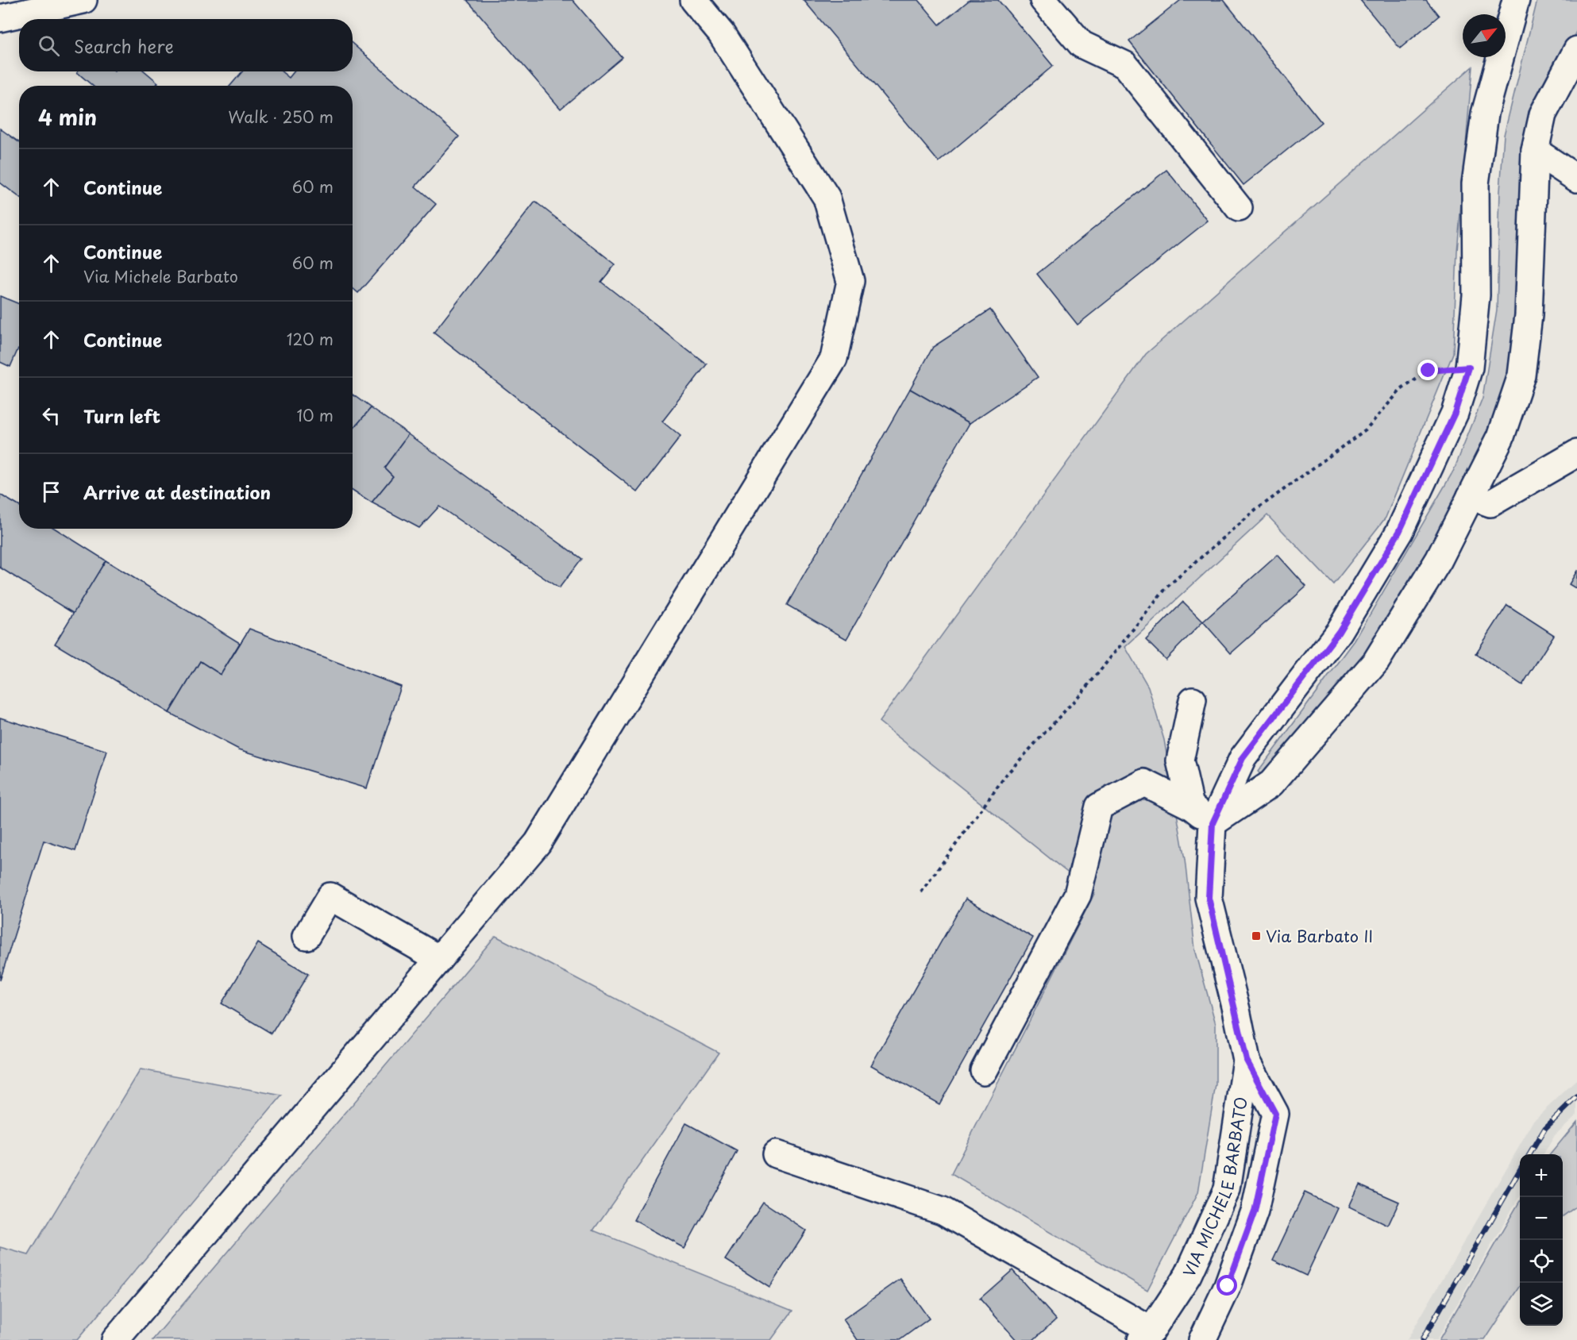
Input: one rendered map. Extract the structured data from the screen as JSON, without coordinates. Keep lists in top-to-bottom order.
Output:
{
  "streets": {
    "street": ["VIA MICHELE BARBATO"]
  },
  "places": {
    "transit": ["Via Barbato II"]
  },
  "north": "top right",
  "page": {
    "search": "Search here",
    "heading": ["4 min", "Walk · 250 m"],
    "list": [
      ["Continue", "60 m"],
      ["Continue", "Via Michele Barbato", "60 m"],
      ["Continue", "120 m"],
      ["Turn left", "10 m"],
      "Arrive at destination"
    ],
    "map_buttons": ["+", "−"]
  }
}
